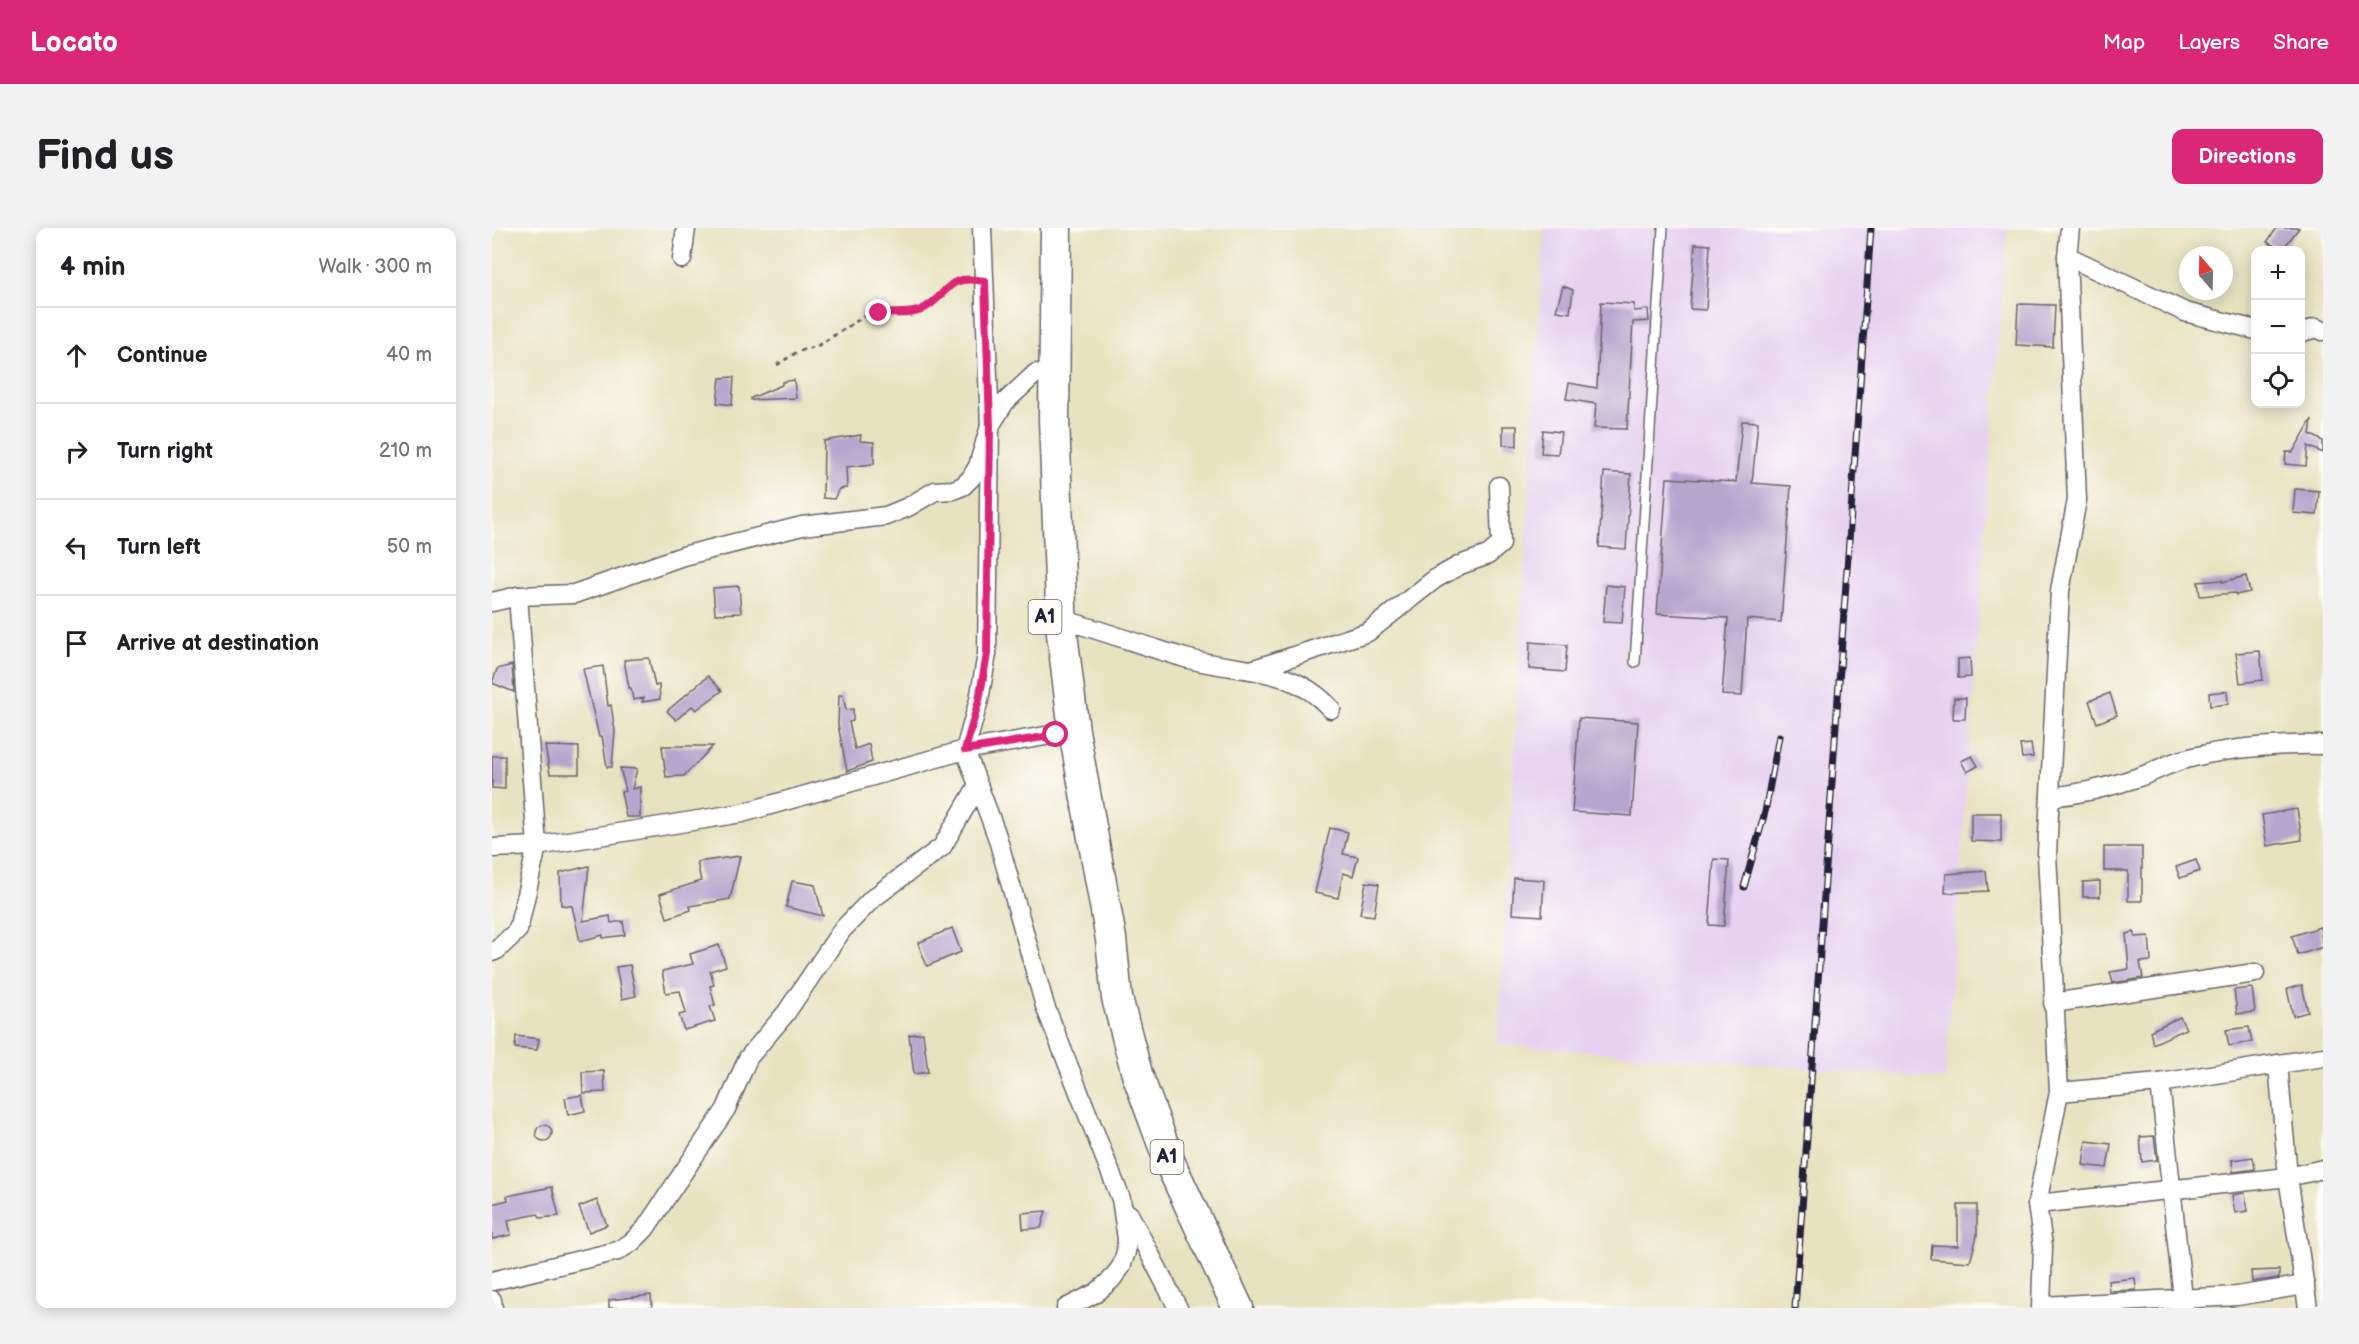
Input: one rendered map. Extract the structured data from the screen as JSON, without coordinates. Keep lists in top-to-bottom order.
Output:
{
  "streets": {
    "highway": ["A1"]
  },
  "north": "top",
  "page": {
    "header": "Locato",
    "nav": ["Map", "Layers", "Share"],
    "buttons": "Directions",
    "title": "Find us",
    "heading": ["4 min", "Walk · 300 m"],
    "map_buttons": ["+", "−"],
    "list": [
      ["Continue", "40 m"],
      ["Turn right", "210 m"],
      ["Turn left", "50 m"],
      "Arrive at destination"
    ]
  }
}
